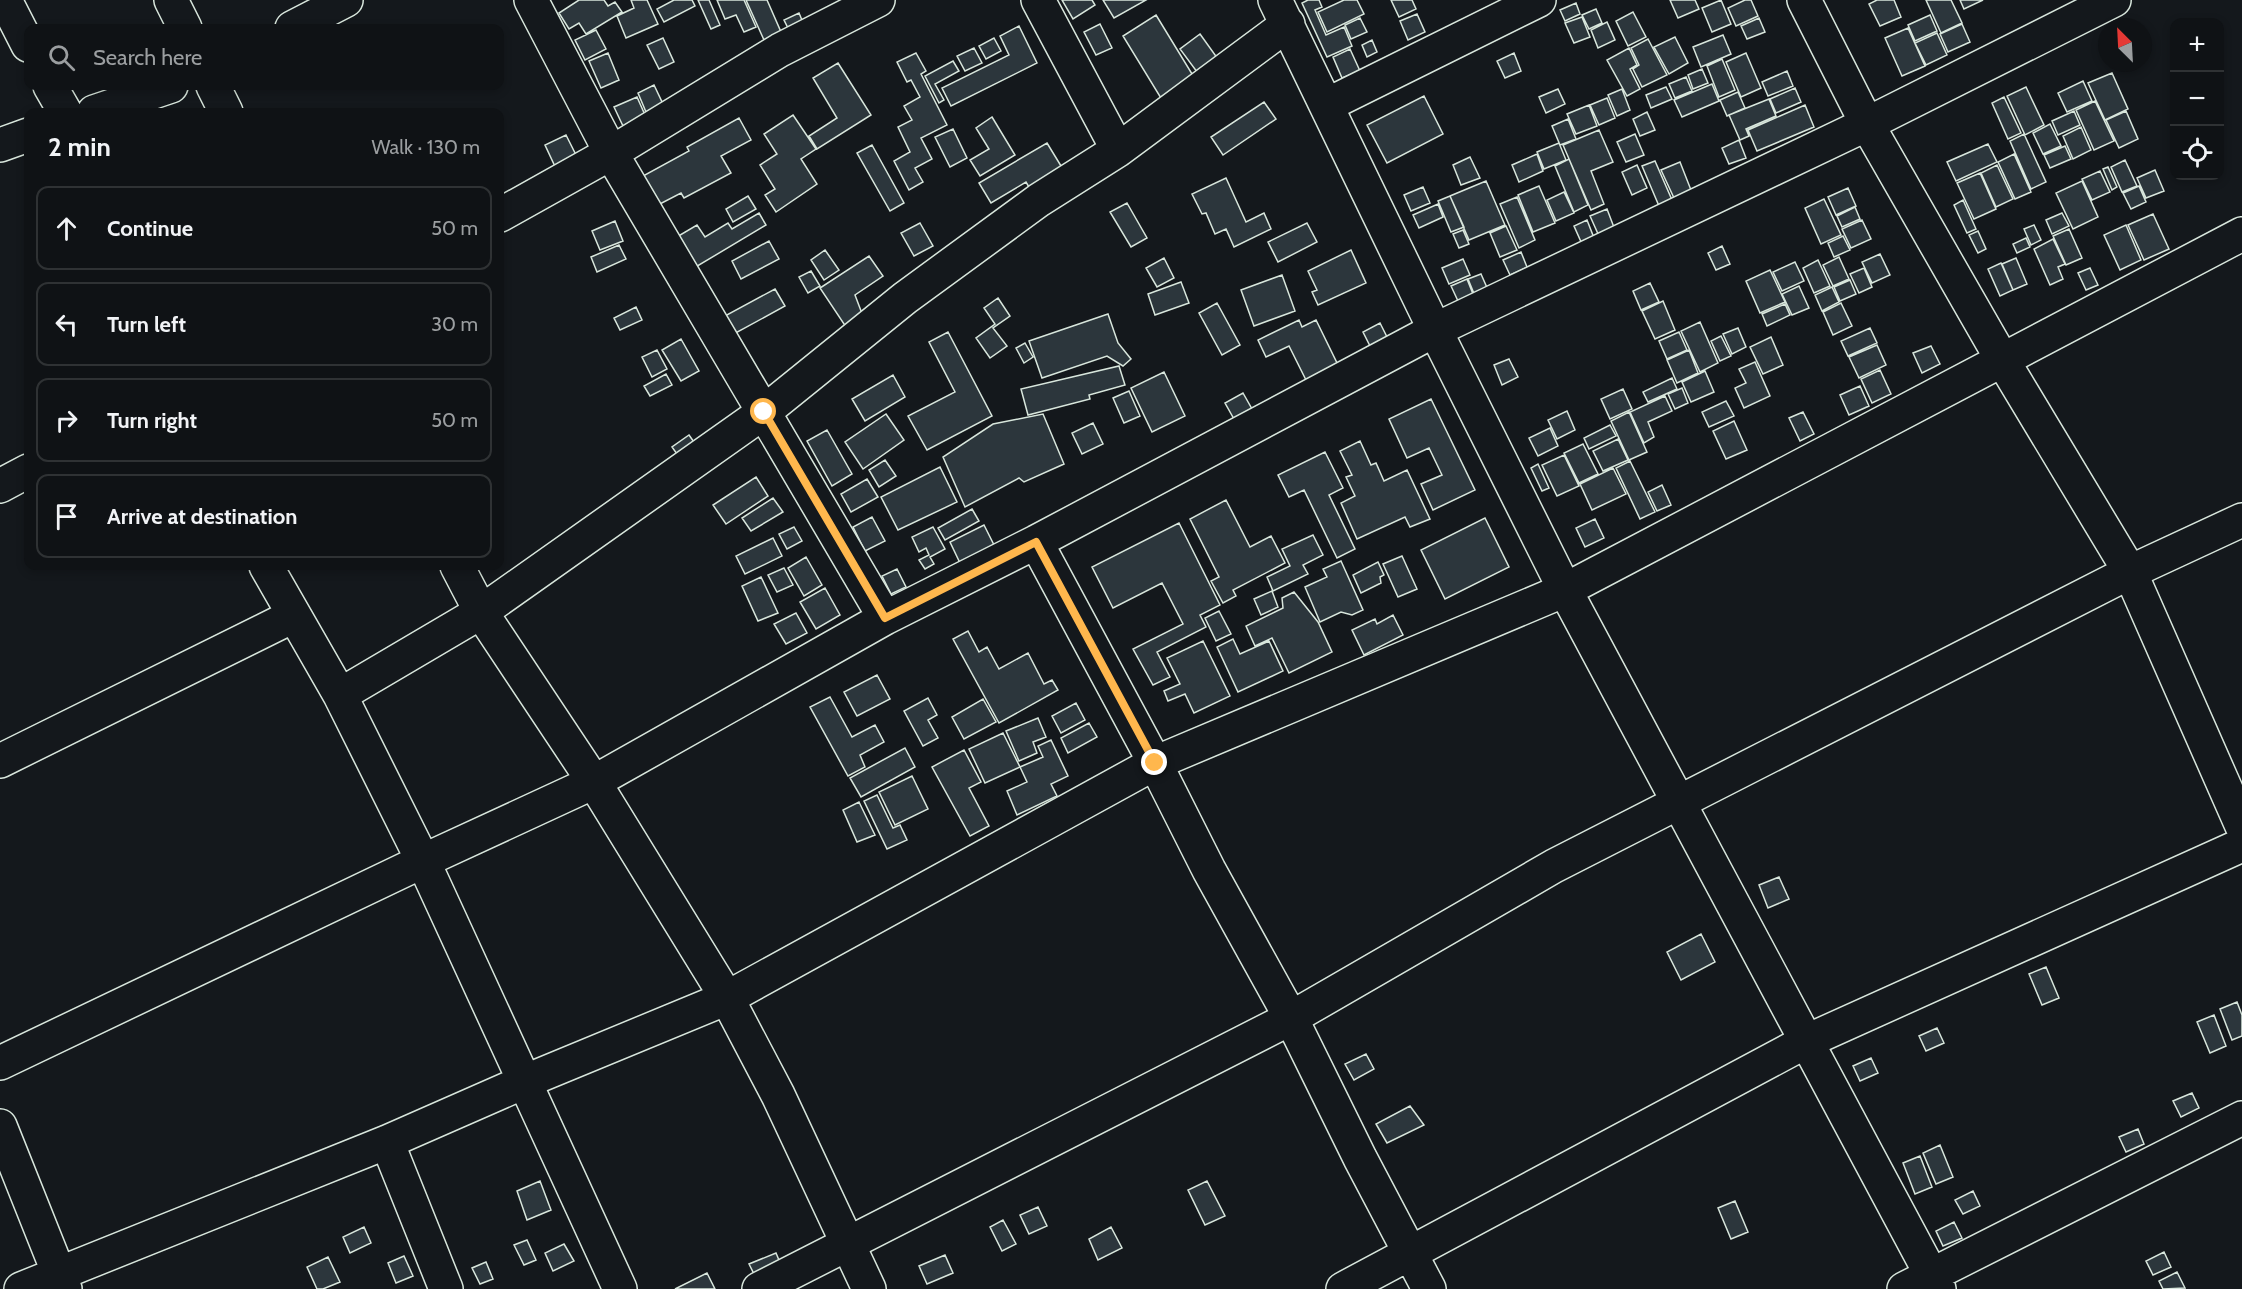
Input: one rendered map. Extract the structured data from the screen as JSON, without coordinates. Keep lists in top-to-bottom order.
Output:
{
  "north": "top left",
  "page": {
    "map_buttons": ["+", "−"],
    "search": "Search here",
    "heading": ["2 min", "Walk · 130 m"],
    "list": [
      ["Continue", "50 m"],
      ["Turn left", "30 m"],
      ["Turn right", "50 m"],
      "Arrive at destination"
    ]
  }
}
